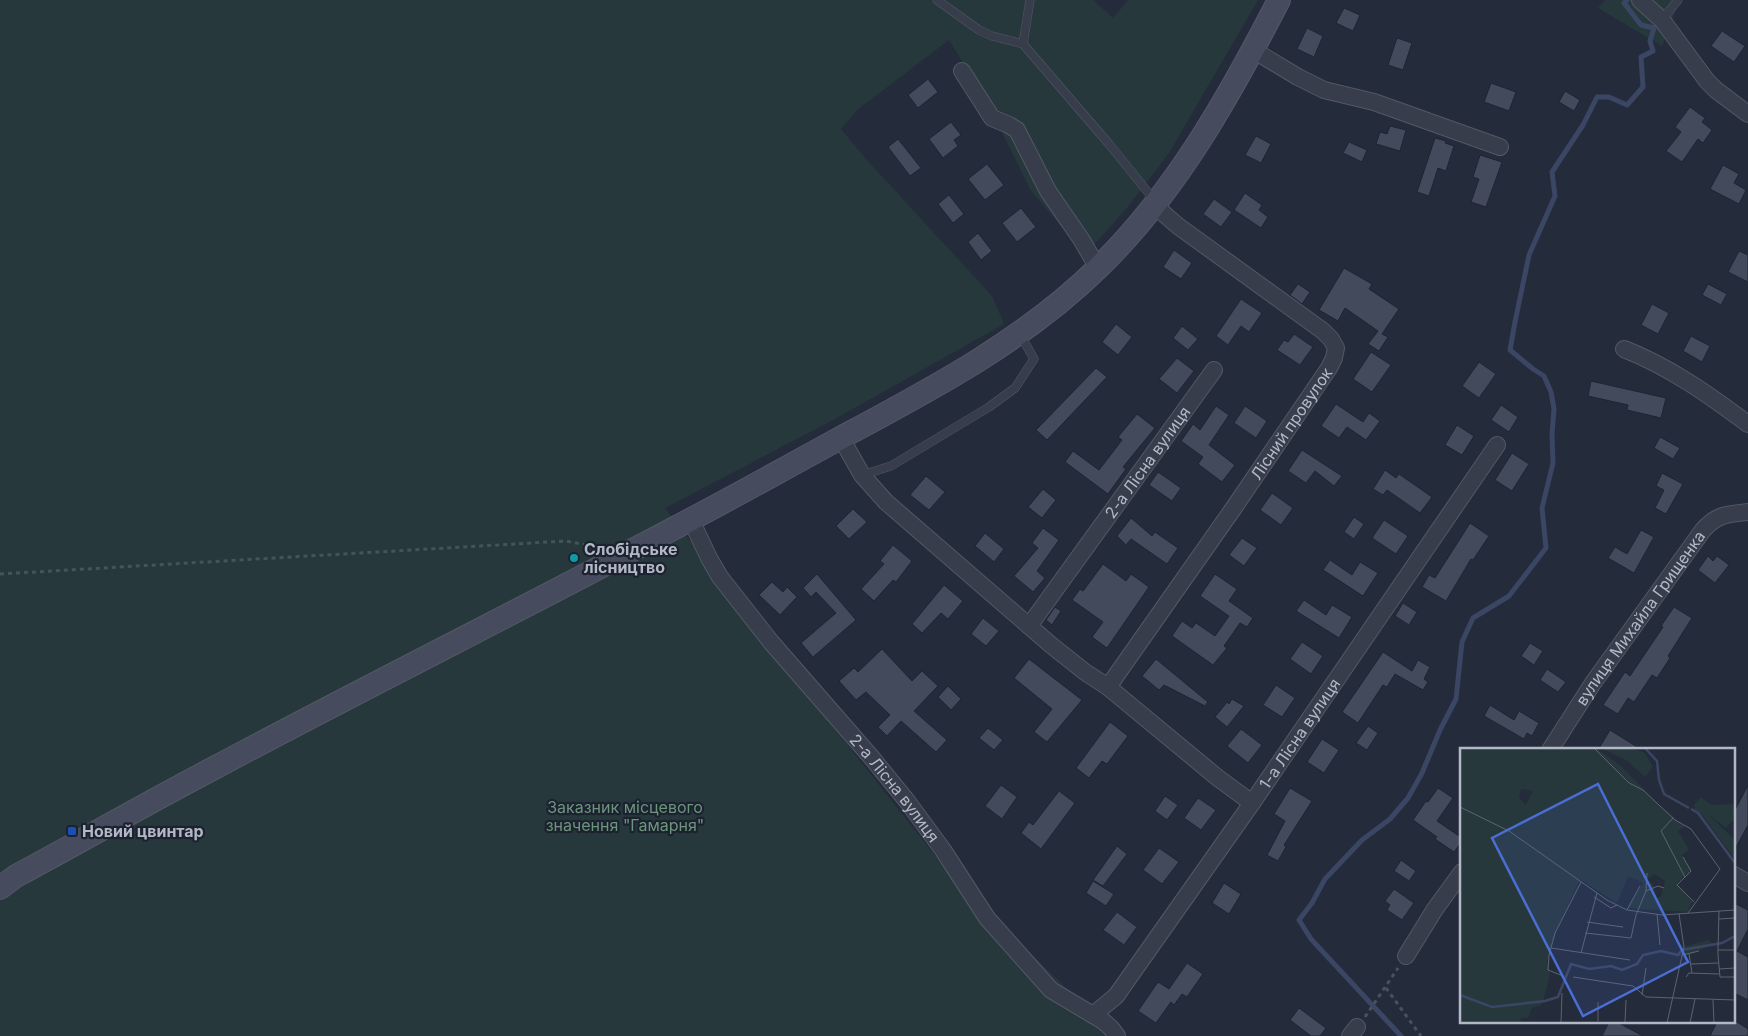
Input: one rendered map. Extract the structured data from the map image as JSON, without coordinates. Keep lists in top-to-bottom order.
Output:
{
  "streets": {
    "street": [
      "Лісний провулок",
      "2-а Лісна вулиця",
      "вулиця Михайла Грищенка",
      "1-а Лісна вулиця"
    ]
  },
  "crossings": [
    ["2-а Лісна вулиця", "1-а Лісна вулиця"]
  ],
  "parks": ["Заказник місцевого значення \"Гамарня\""],
  "places": {
    "other": ["Слобідське лісництво"],
    "transit": ["Новий цвинтар"]
  }
}
